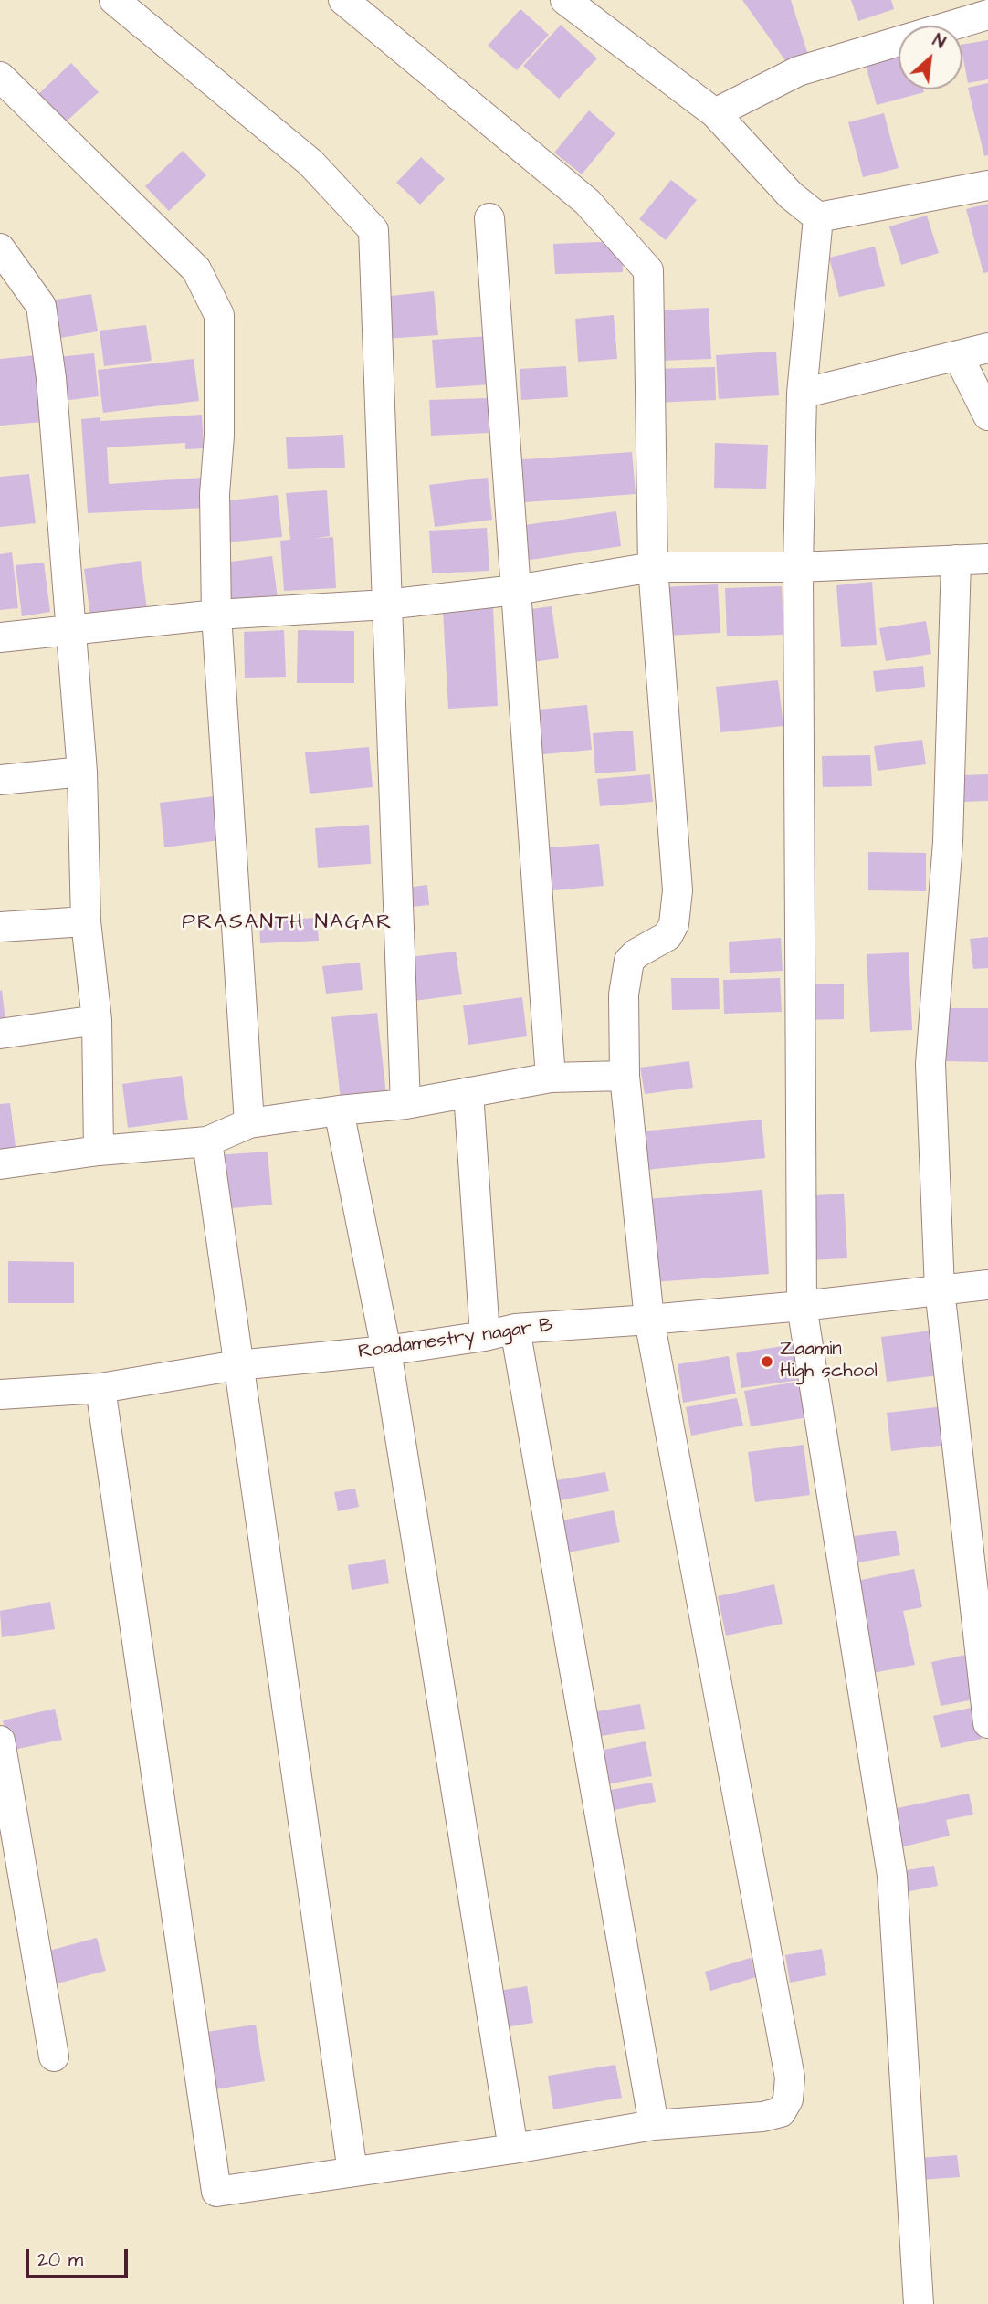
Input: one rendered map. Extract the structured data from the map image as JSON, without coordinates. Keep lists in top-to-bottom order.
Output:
{
  "streets": {
    "street": ["Roadamestry nagar B"]
  },
  "districts": ["PRASANTH NAGAR"],
  "places": ["Zaamin High school"],
  "scale_bar": "20 m",
  "north": "top right"
}
